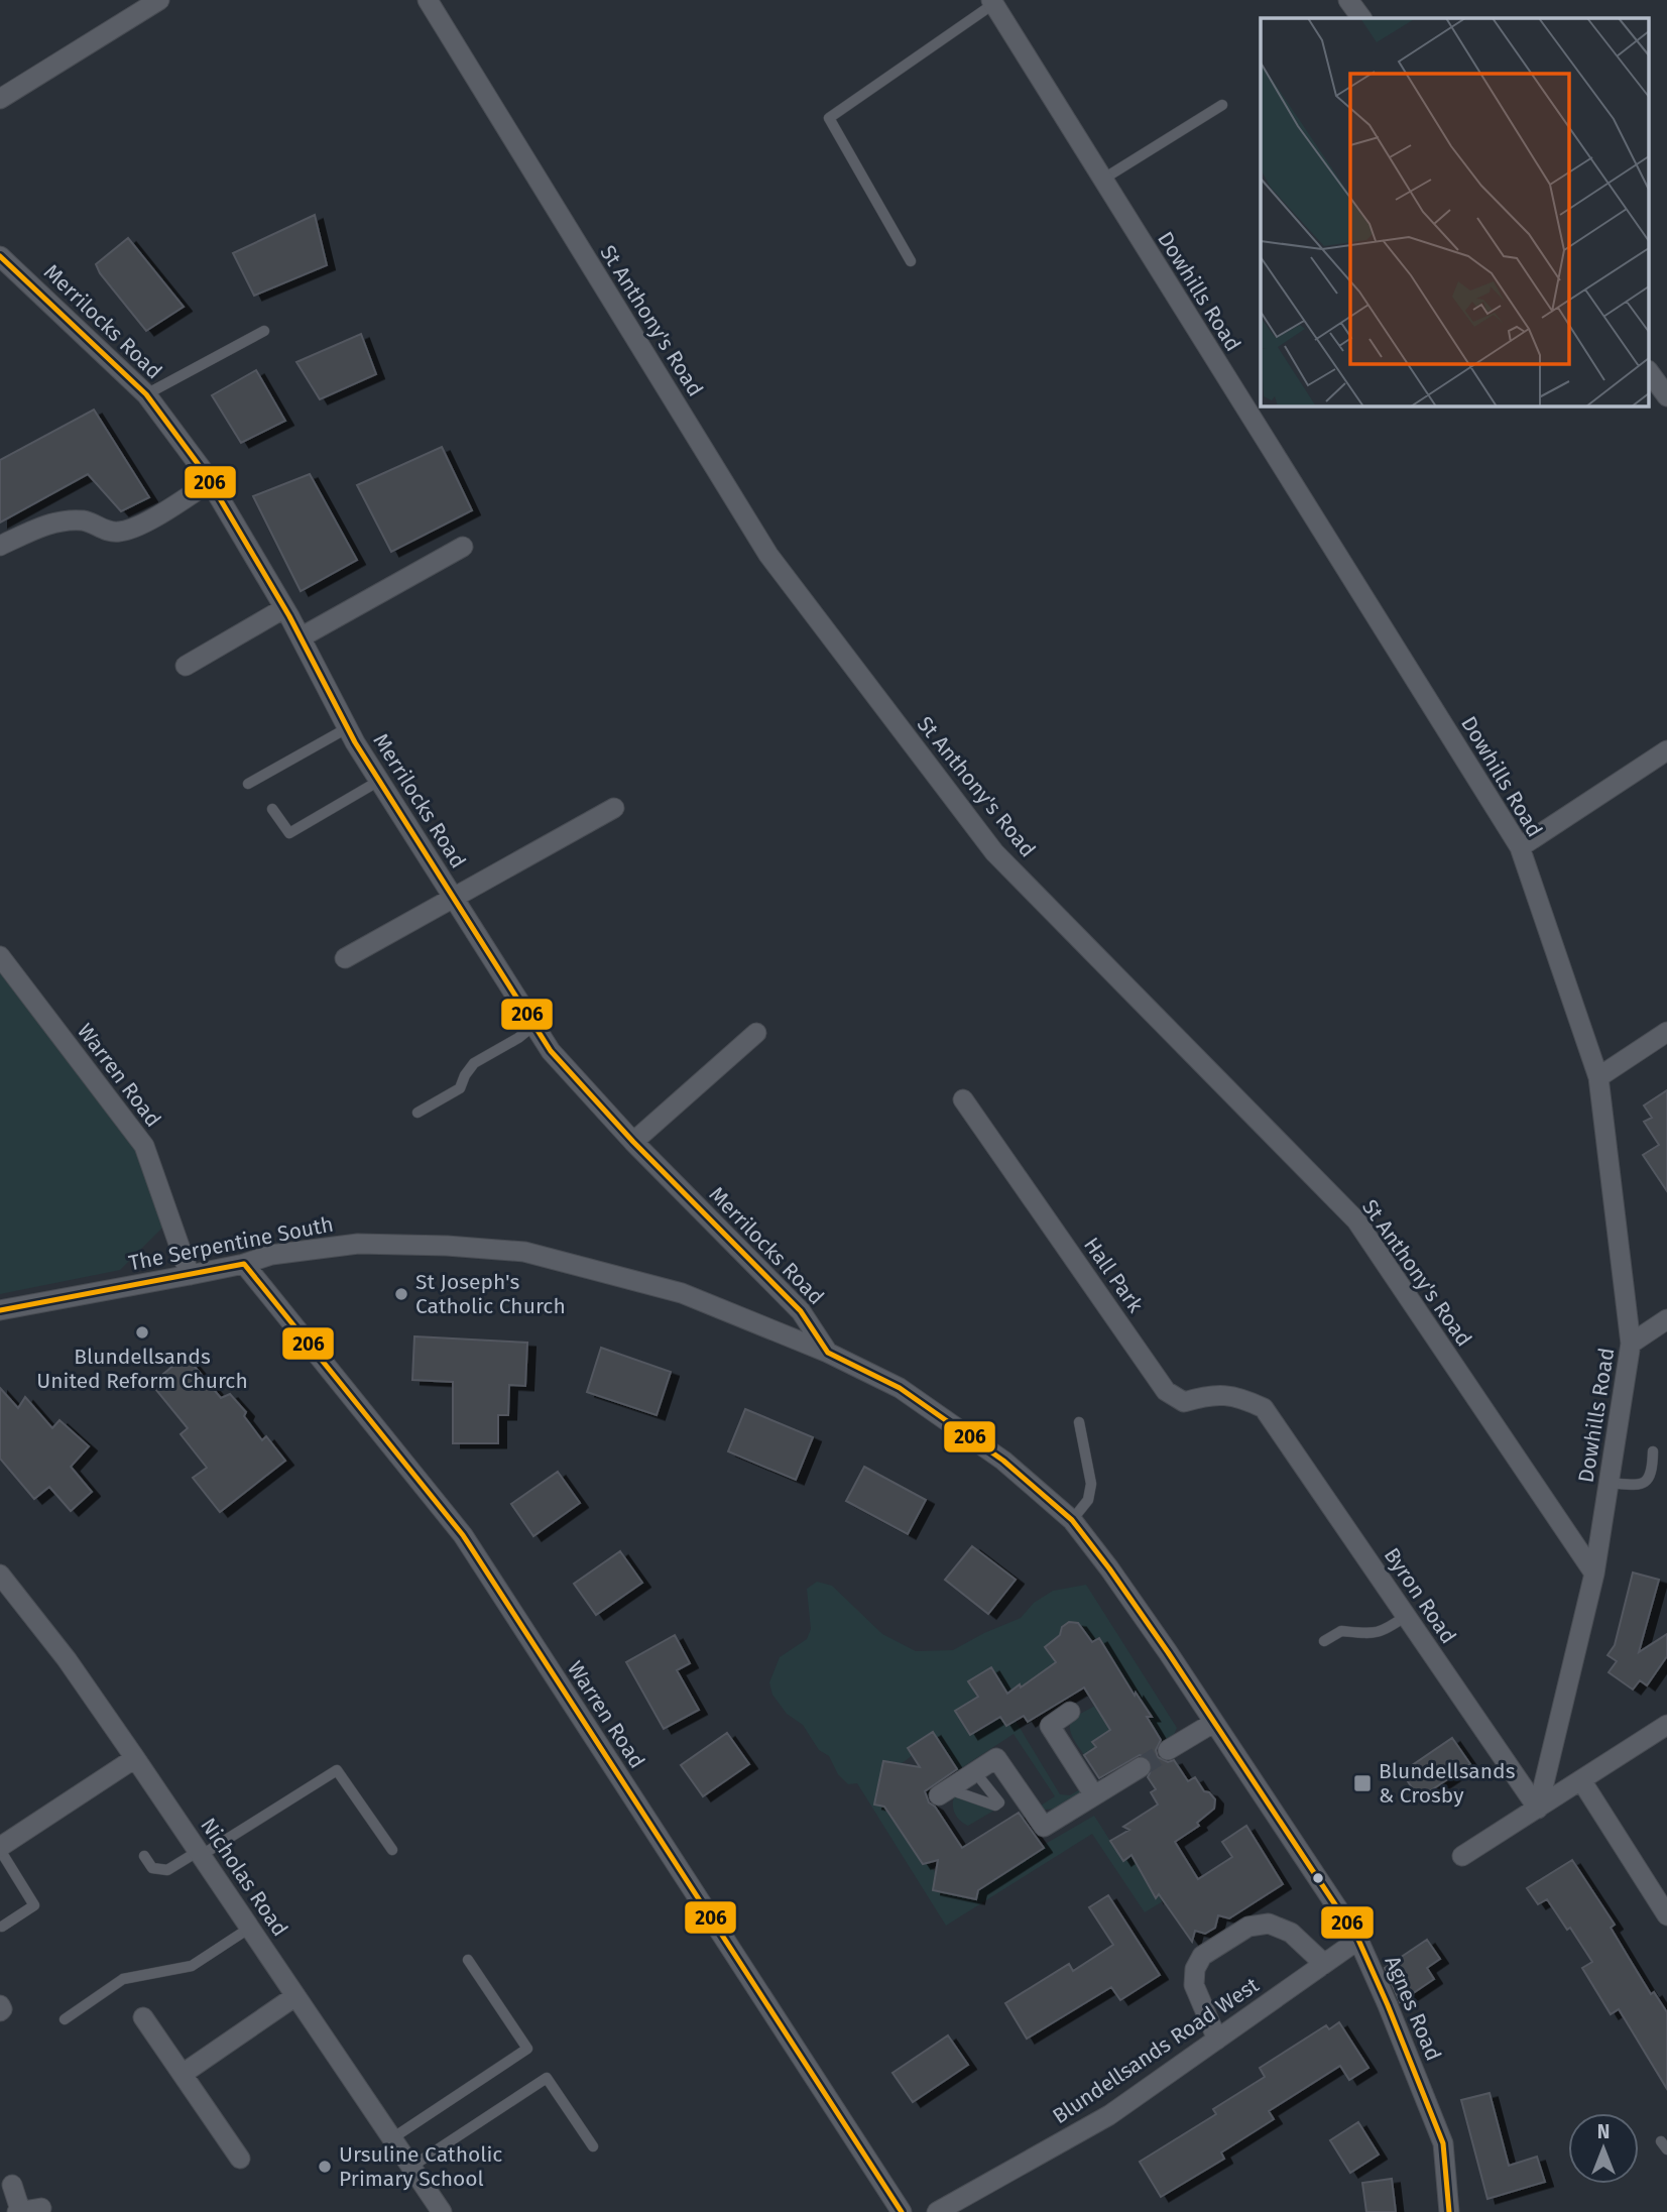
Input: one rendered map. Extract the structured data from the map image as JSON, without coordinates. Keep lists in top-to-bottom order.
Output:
{
  "streets": {
    "street": [
      "Dowhills Road",
      "St Anthony's Road",
      "Merrilocks Road",
      "Warren Road",
      "The Serpentine South",
      "Hall Park",
      "Byron Road",
      "Nicholas Road",
      "Agnes Road",
      "Blundellsands Road West"
    ]
  },
  "crossings": [
    ["Dowhills Road", "St Anthony's Road"],
    ["Dowhills Road", "Byron Road"],
    ["Merrilocks Road", "The Serpentine South"],
    ["Warren Road", "The Serpentine South"],
    ["The Serpentine South", "Agnes Road"],
    ["Hall Park", "Byron Road"],
    ["Agnes Road", "Blundellsands Road West"]
  ],
  "places": {
    "other": ["St Joseph's Catholic Church", "Blundellsands United Reform Church", "Ursuline Catholic Primary School"],
    "transit": ["Blundellsands & Crosby"]
  },
  "lines": ["transit line 206"],
  "north": "top"
}
